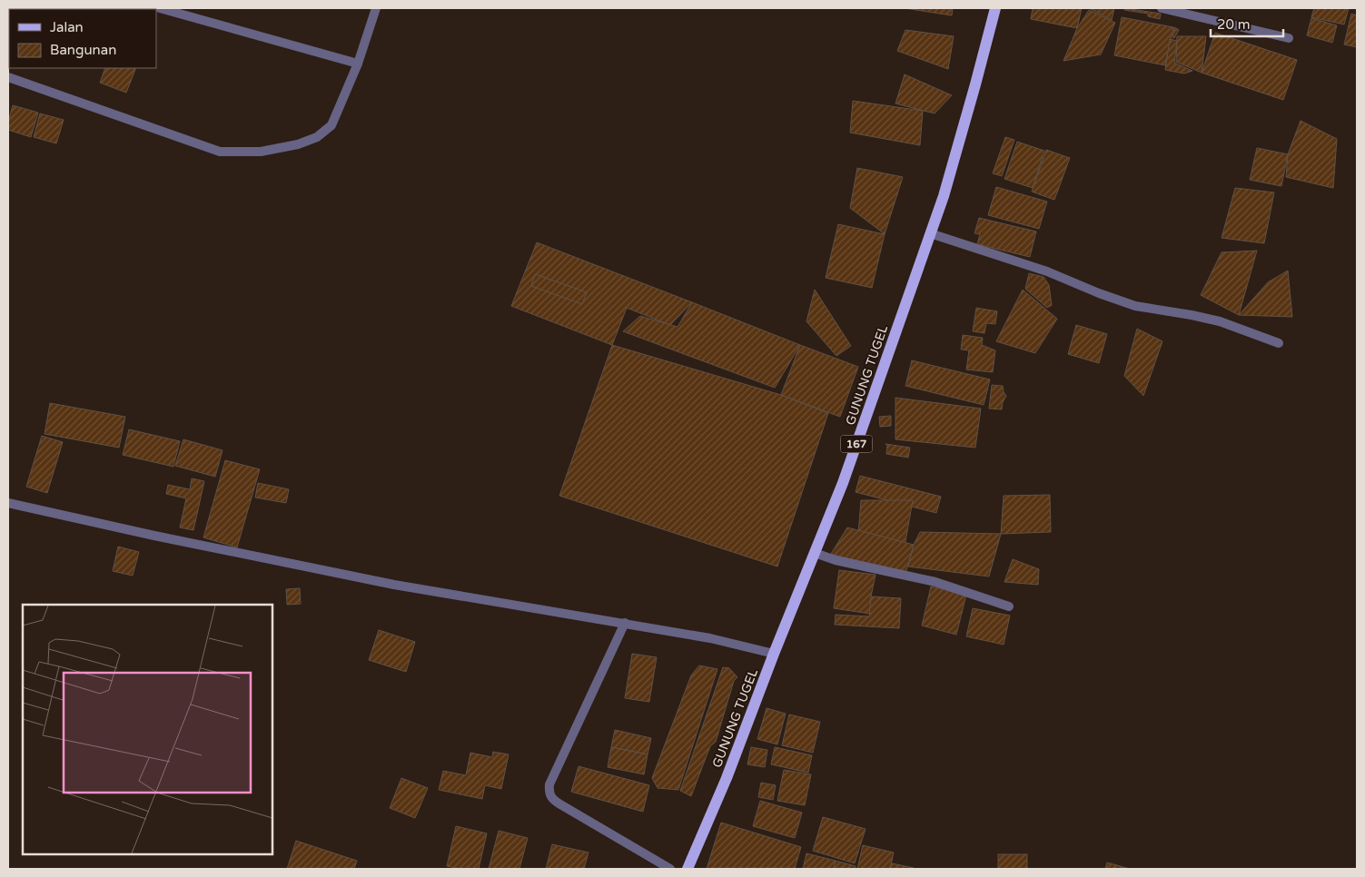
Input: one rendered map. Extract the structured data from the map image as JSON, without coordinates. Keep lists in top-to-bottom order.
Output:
{
  "streets": {
    "main road": ["GUNUNG TUGEL", "167"]
  },
  "legend": ["Jalan", "Bangunan"],
  "scale_bar": "20 m"
}
